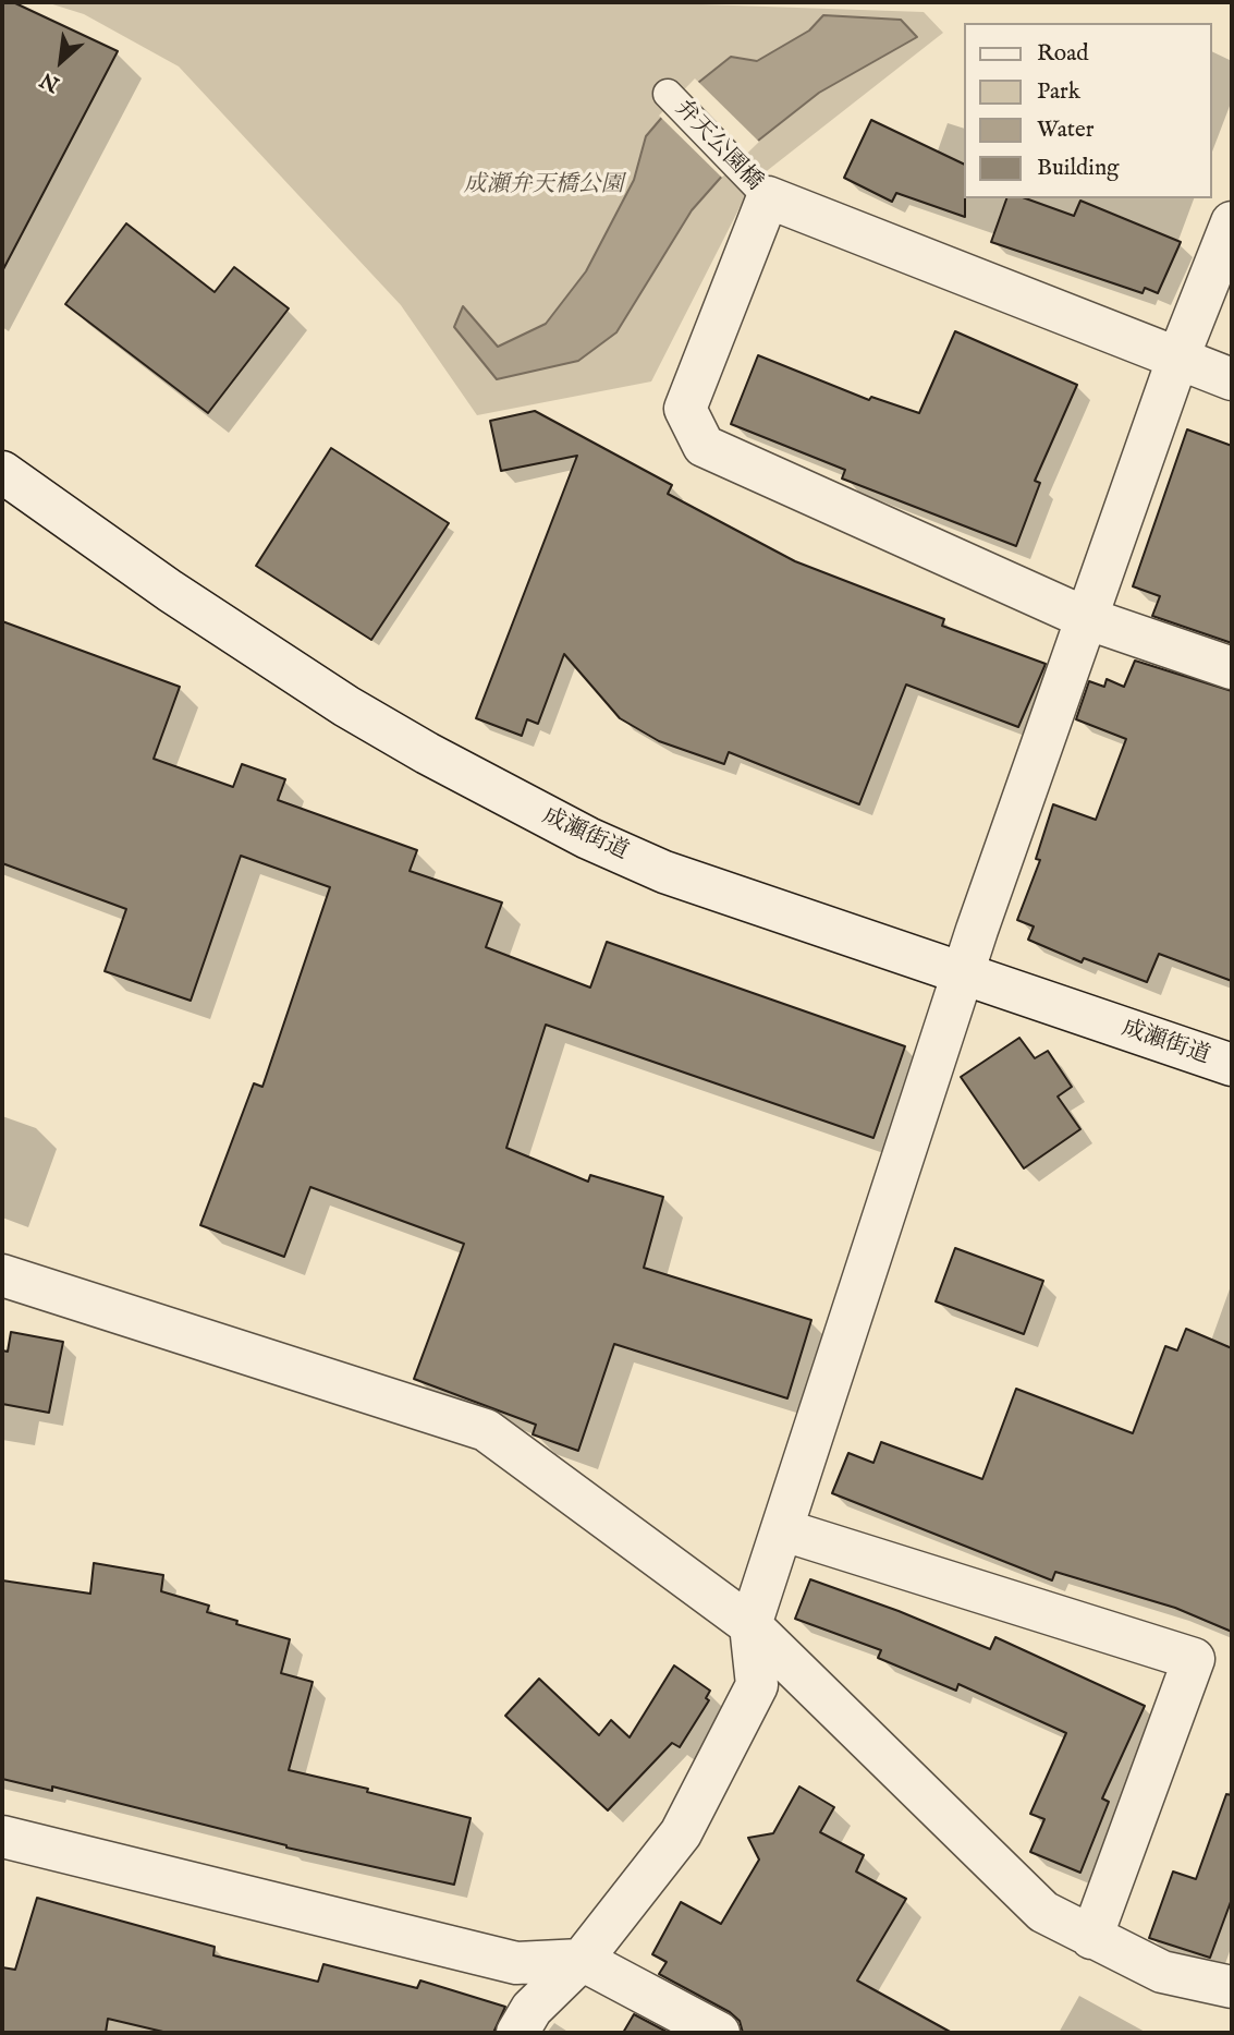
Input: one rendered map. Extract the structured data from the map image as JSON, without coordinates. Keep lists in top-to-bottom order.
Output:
{
  "streets": {
    "street": ["成瀬街道"],
    "lane": ["弁天公園橋"]
  },
  "parks": ["成瀬弁天橋公園"],
  "legend": [
    "Road",
    "Park",
    "Water",
    "Building"
  ],
  "north": "bottom left"
}
